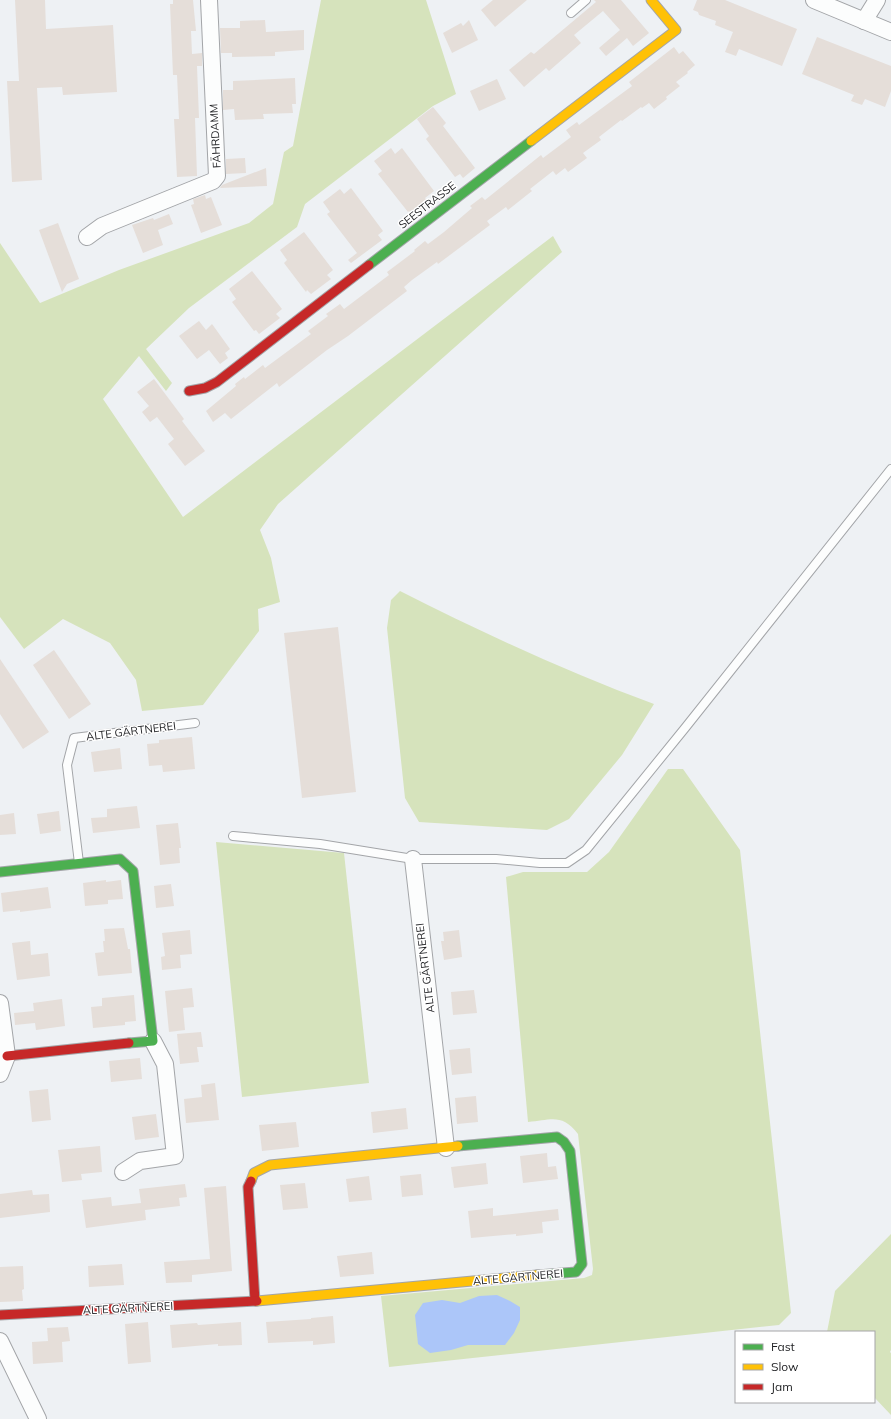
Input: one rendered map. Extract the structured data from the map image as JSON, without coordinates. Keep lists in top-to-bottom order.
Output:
{
  "streets": {
    "street": ["FÄHRDAMM", "SEESTRASSE", "ALTE GÄRTNEREI"]
  },
  "legend": ["Fast", "Slow", "Jam"]
}
